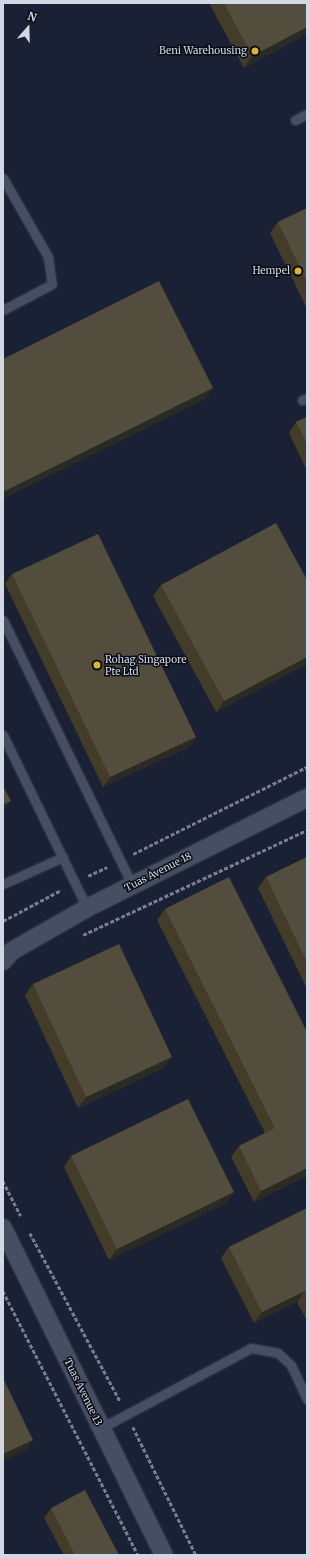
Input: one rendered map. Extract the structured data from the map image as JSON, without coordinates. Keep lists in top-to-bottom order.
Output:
{
  "streets": {
    "street": ["Tuas Avenue 18", "Tuas Avenue 13"]
  },
  "places": ["Beni Warehousing", "Hempel", "Rohag Singapore Pte Ltd"],
  "north": "top"
}
